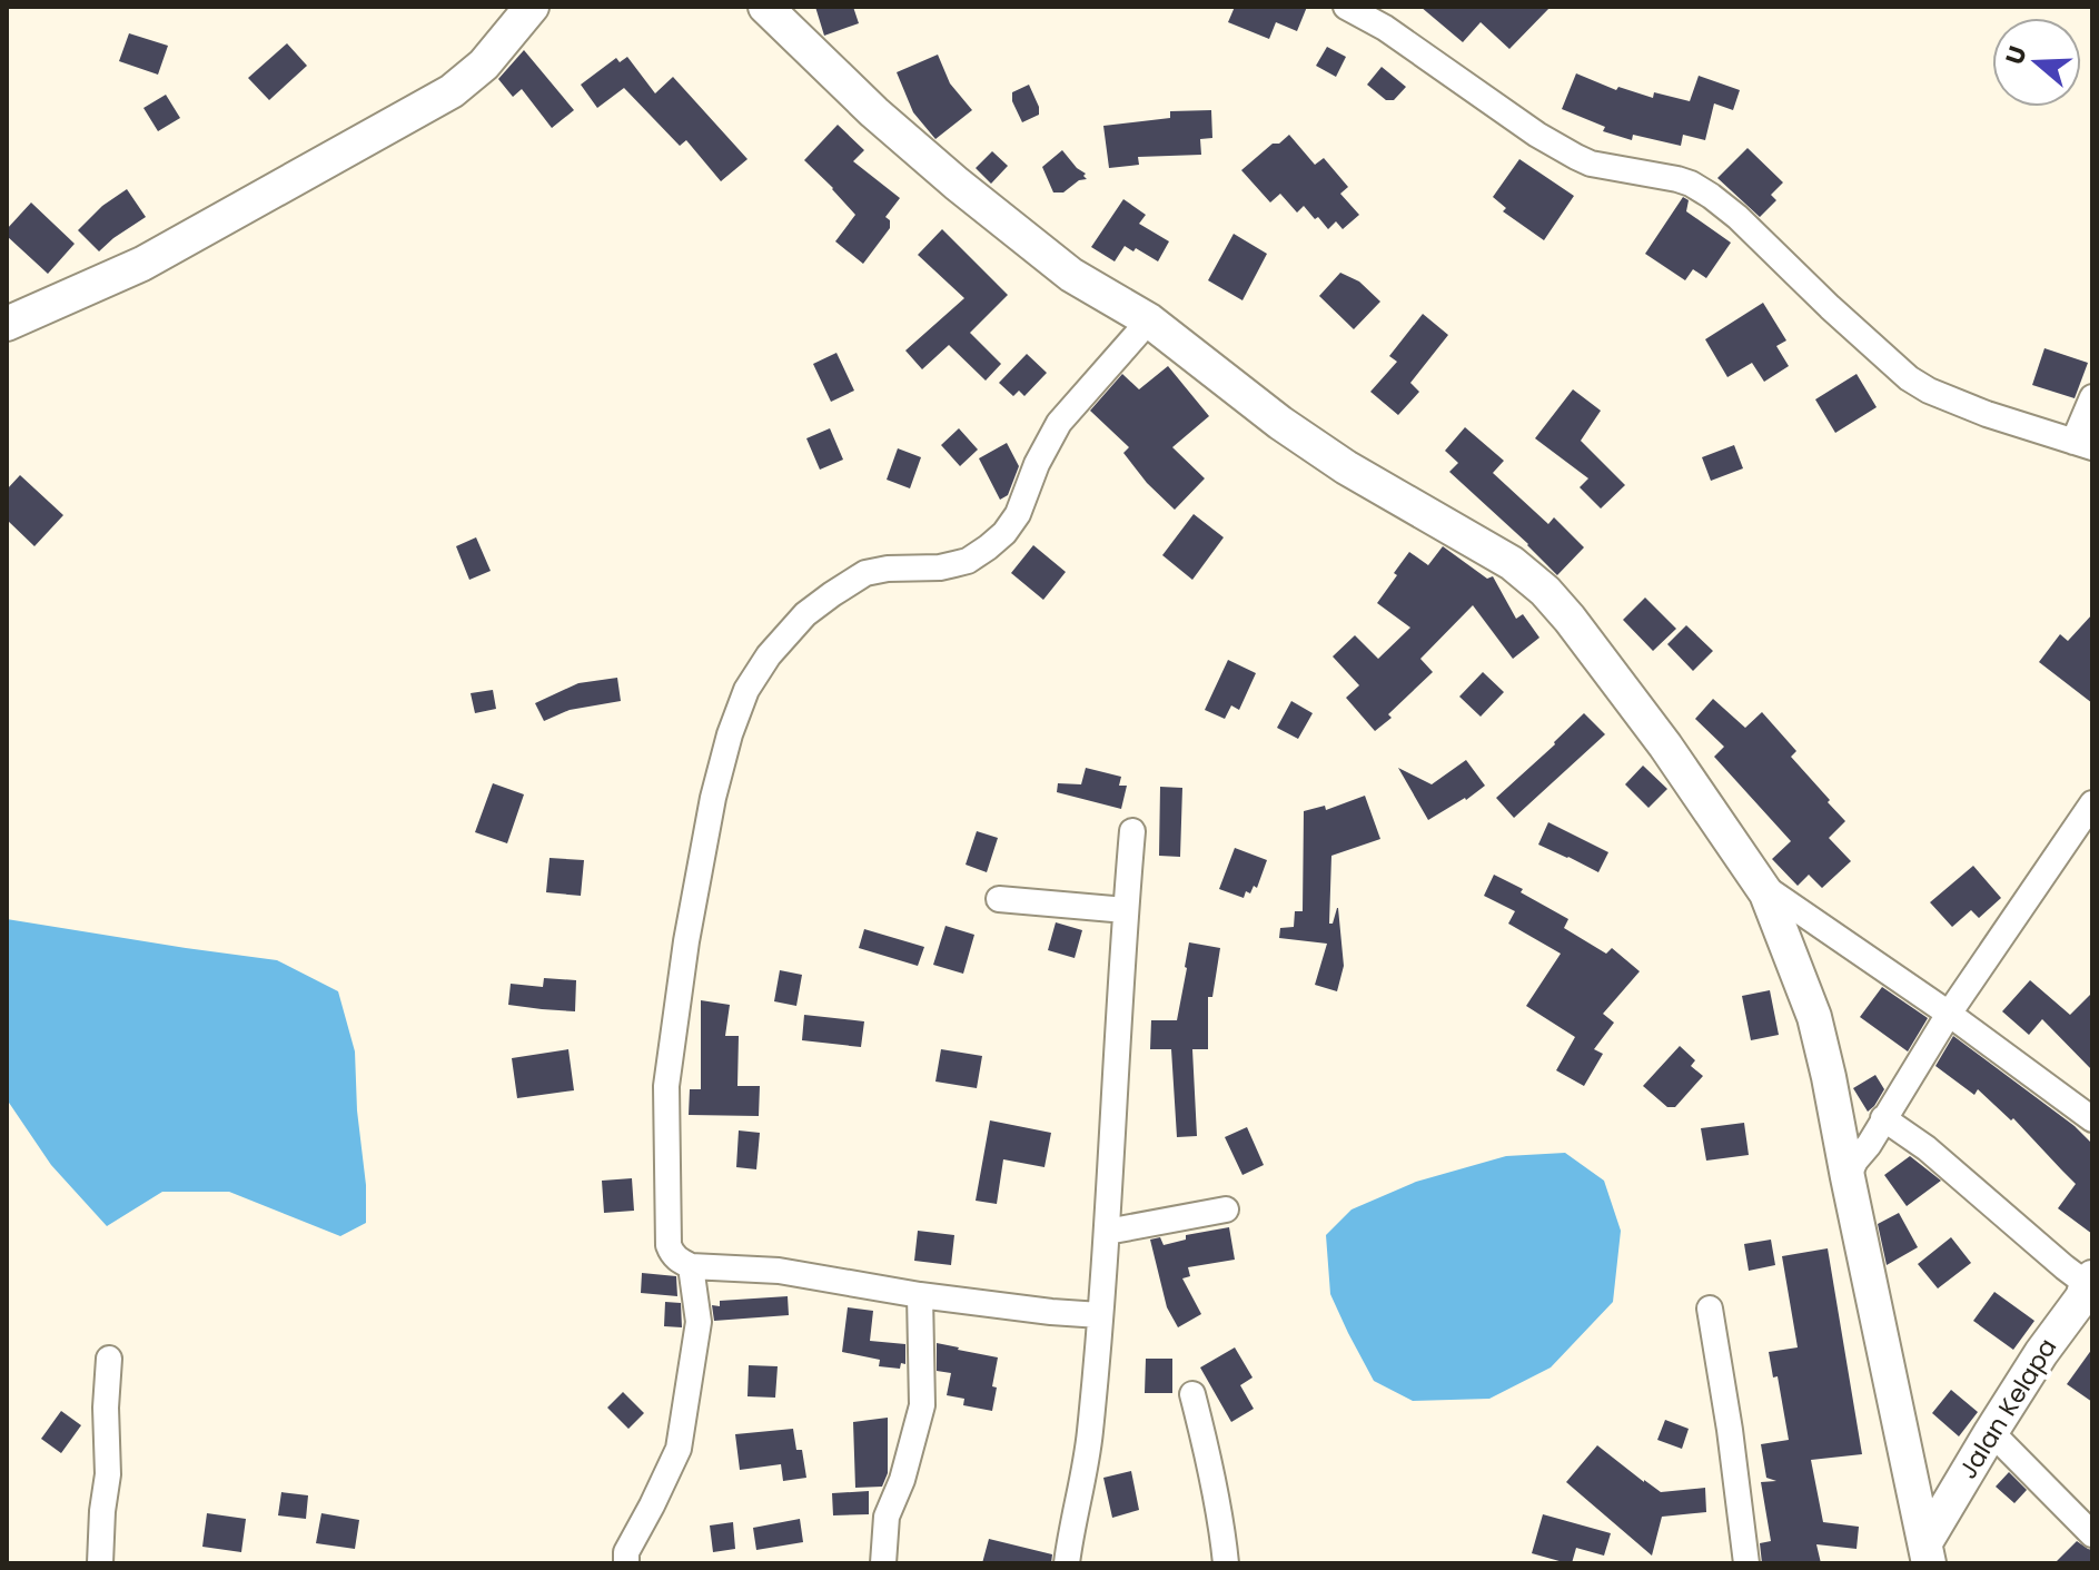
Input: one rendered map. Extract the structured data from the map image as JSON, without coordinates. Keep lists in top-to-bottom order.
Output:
{
  "streets": {
    "street": ["Jalan Kelapa"]
  },
  "north": "left"
}
